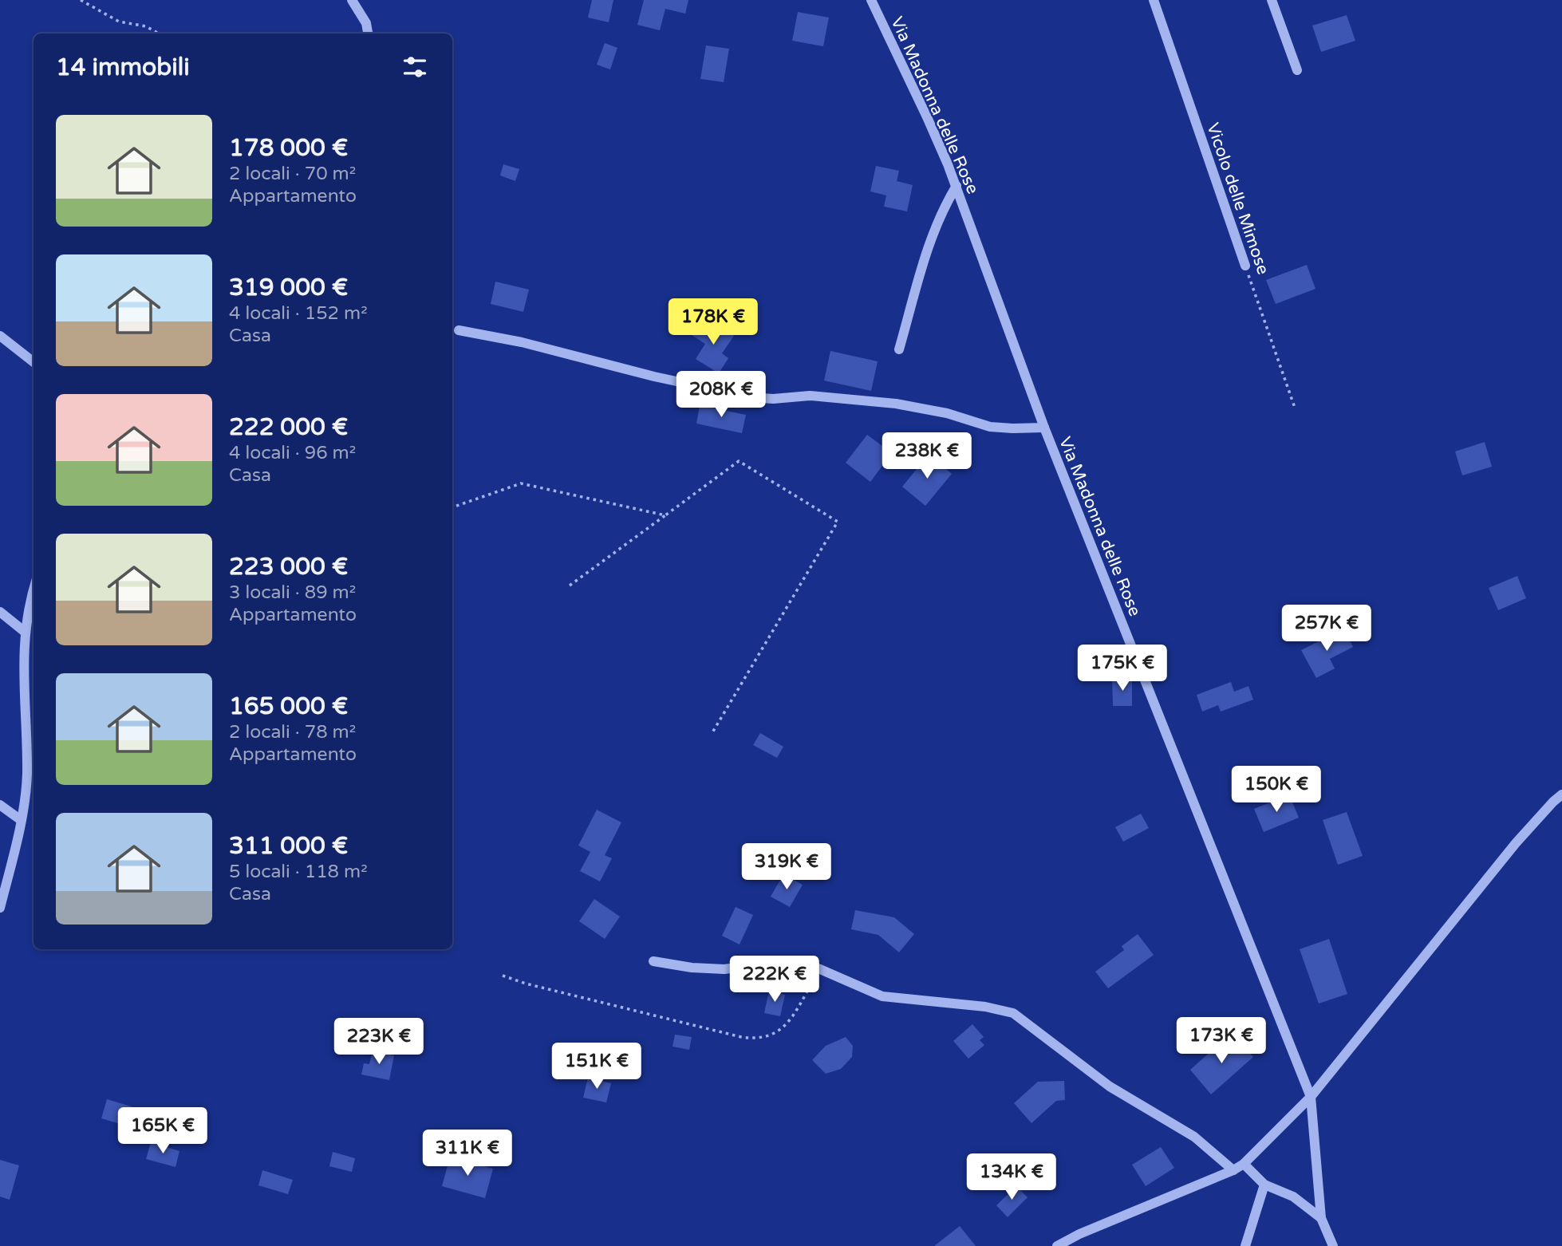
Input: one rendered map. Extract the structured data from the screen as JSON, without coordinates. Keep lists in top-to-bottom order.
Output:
{
  "streets": {
    "street": ["Via Madonna delle Rose", "Vicolo delle Mimose"]
  },
  "page": {
    "heading": "14 immobili",
    "list": [
      {
        "name": "178 000 €",
        "note": "2 locali · 70 m² · Appartamento"
      },
      {
        "name": "319 000 €",
        "note": "4 locali · 152 m² · Casa"
      },
      {
        "name": "222 000 €",
        "note": "4 locali · 96 m² · Casa"
      },
      {
        "name": "223 000 €",
        "note": "3 locali · 89 m² · Appartamento"
      },
      {
        "name": "165 000 €",
        "note": "2 locali · 78 m² · Appartamento"
      },
      {
        "name": "311 000 €",
        "note": "5 locali · 118 m² · Casa"
      }
    ],
    "price": [
      "178K €",
      "208K €",
      "238K €",
      "257K €",
      "175K €",
      "150K €",
      "319K €",
      "222K €",
      "173K €",
      "223K €",
      "151K €",
      "165K €",
      "311K €",
      "134K €"
    ]
  }
}
